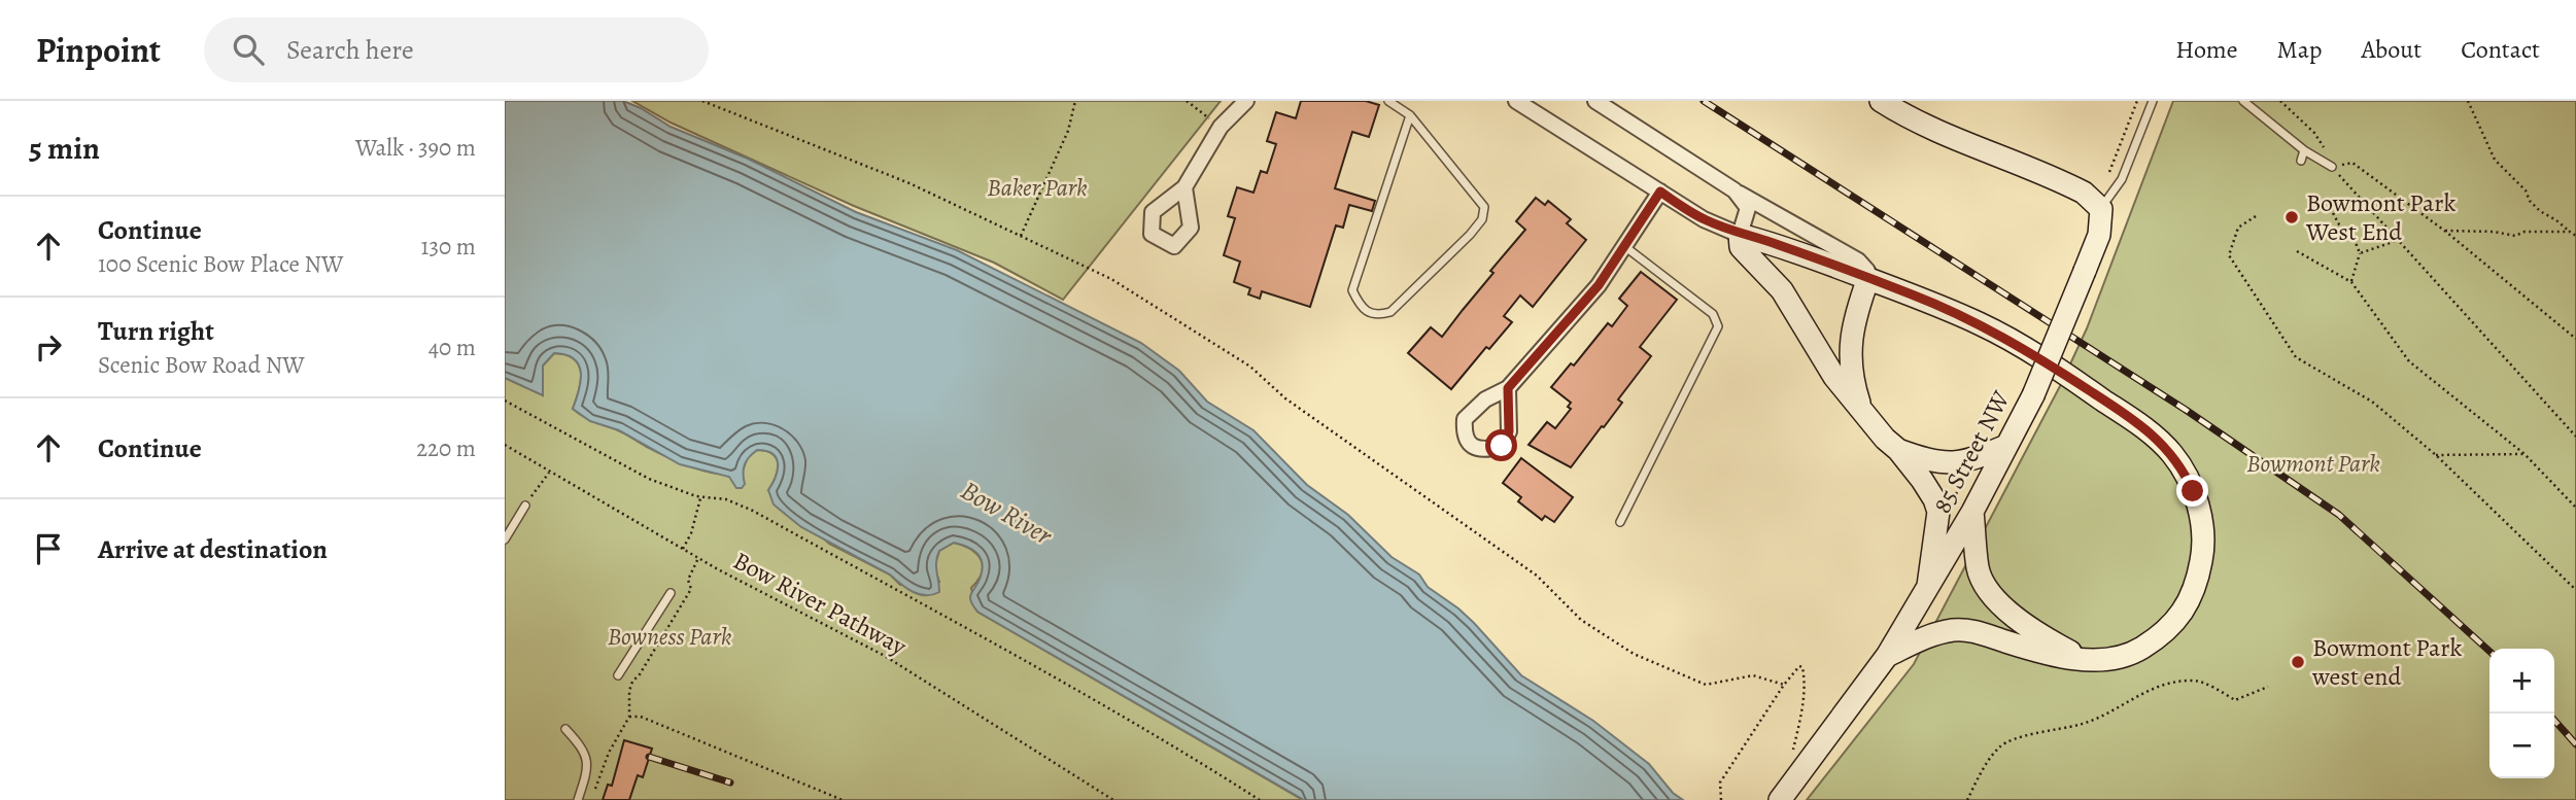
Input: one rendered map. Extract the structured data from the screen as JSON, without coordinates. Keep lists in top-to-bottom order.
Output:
{
  "streets": {
    "street": ["85 Street NW"],
    "path": ["Bow River Pathway"]
  },
  "water": ["Bow River"],
  "parks": ["Baker Park", "Bowmont Park", "Bowness Park"],
  "places": ["Bowmont Park West End", "Bowmont Park west end"],
  "page": {
    "header": "Pinpoint",
    "search": "Search here",
    "nav": [
      "Home",
      "Map",
      "About",
      "Contact"
    ],
    "heading": ["5 min", "Walk · 390 m"],
    "list": [
      ["Continue", "100 Scenic Bow Place NW", "130 m"],
      ["Turn right", "Scenic Bow Road NW", "40 m"],
      ["Continue", "220 m"],
      "Arrive at destination"
    ],
    "map_buttons": ["+", "−"]
  }
}
